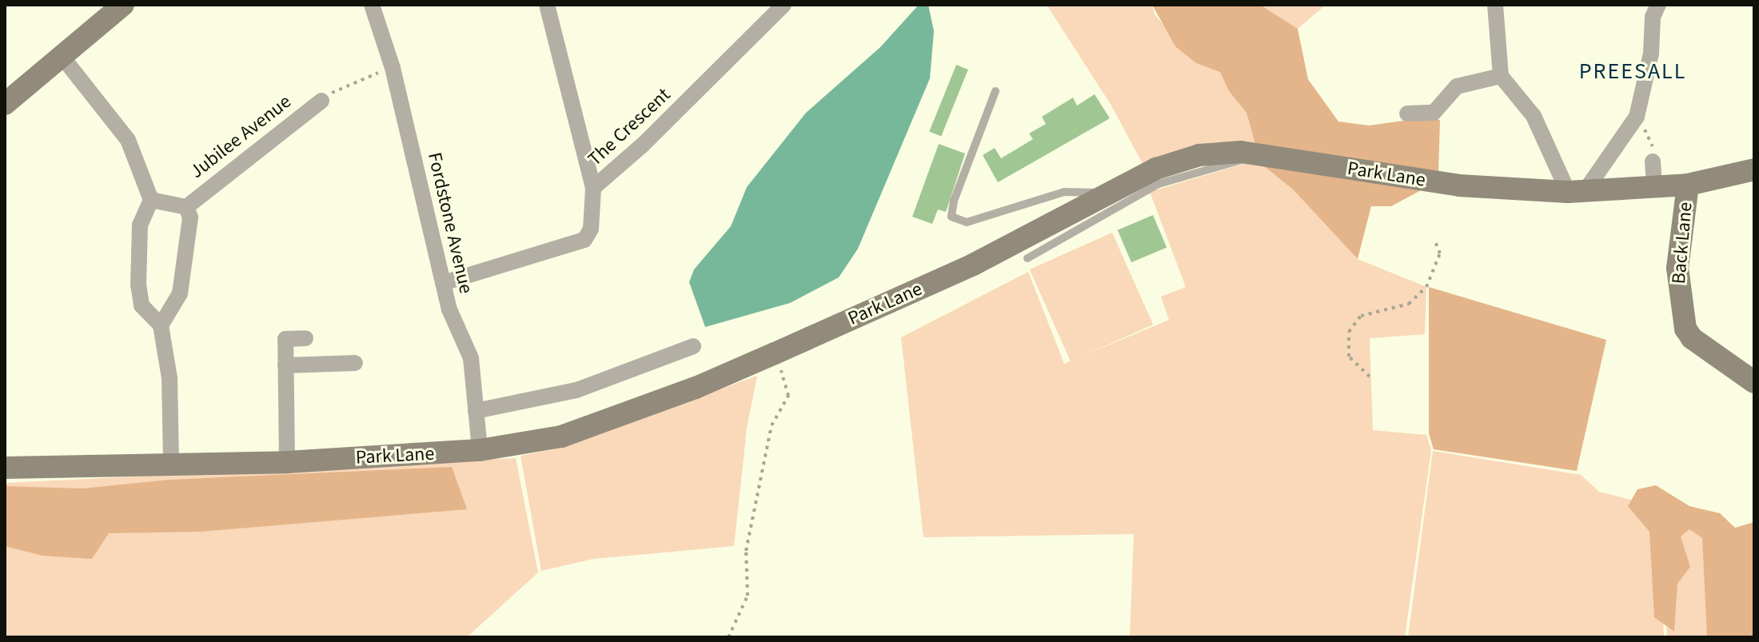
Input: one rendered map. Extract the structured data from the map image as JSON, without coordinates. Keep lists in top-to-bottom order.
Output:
{
  "streets": {
    "main road": ["Park Lane", "Back Lane"],
    "street": ["The Crescent", "Jubilee Avenue", "Fordstone Avenue"]
  },
  "crossings": [
    ["The Crescent", "Fordstone Avenue"],
    ["Park Lane", "Fordstone Avenue"],
    ["Park Lane", "Back Lane"]
  ],
  "districts": ["PREESALL"]
}
